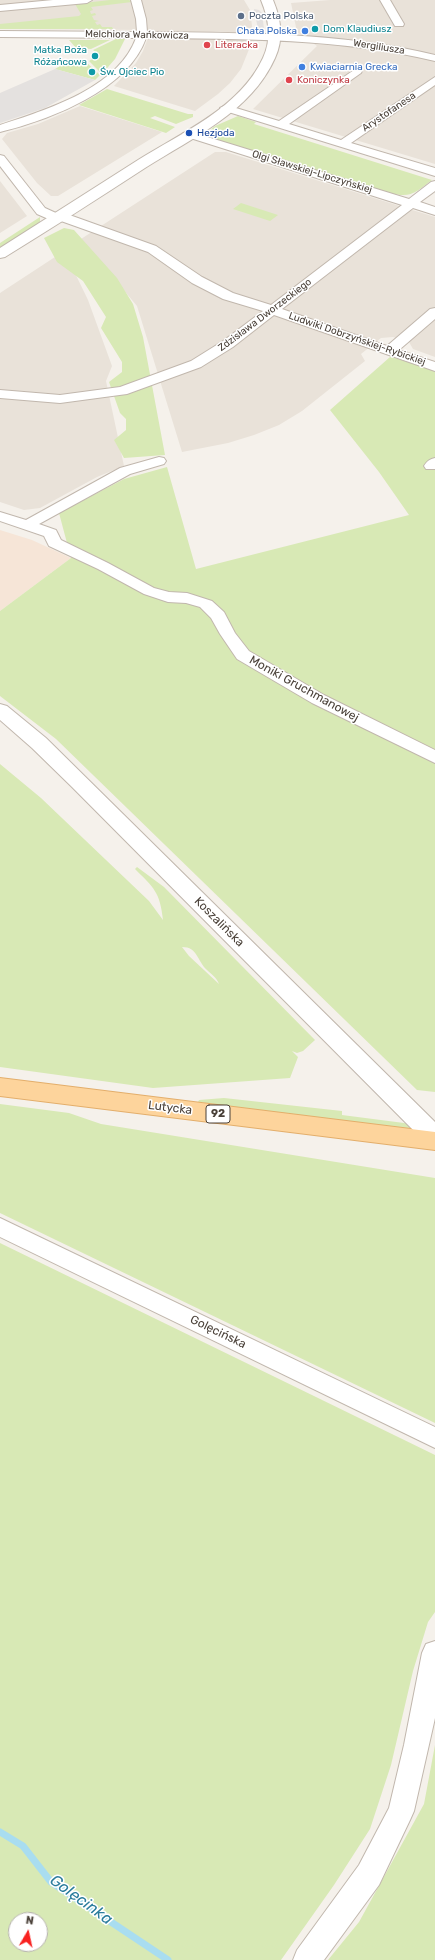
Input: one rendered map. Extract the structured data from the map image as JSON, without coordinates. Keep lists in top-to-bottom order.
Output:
{
  "streets": {
    "main road": ["Lutycka", "92"],
    "street": [
      "Melchiora Wańkowicza",
      "Wergiliusza",
      "Arystofanesa",
      "Olgi Sławskiej-Lipczyńskiej",
      "Zdzisława Dworzeckiego",
      "Ludwiki Dobrzyńskiej-Rybickiej",
      "Moniki Gruchmanowej",
      "Koszalińska",
      "Golęcińska"
    ]
  },
  "crossings": [
    ["Melchiora Wańkowicza", "Wergiliusza"],
    ["Olgi Sławskiej-Lipczyńskiej", "Zdzisława Dworzeckiego"],
    ["Zdzisława Dworzeckiego", "Ludwiki Dobrzyńskiej-Rybickiej"]
  ],
  "water": ["Golęcinka"],
  "places": [
    "Poczta Polska",
    "Dom Klaudiusz",
    "Chata Polska",
    "Literacka",
    "Matka Boża Różańcowa",
    "Kwiaciarnia Grecka",
    "Św. Ojciec Pio",
    "Koniczynka",
    "Hezjoda"
  ],
  "north": "top"
}
